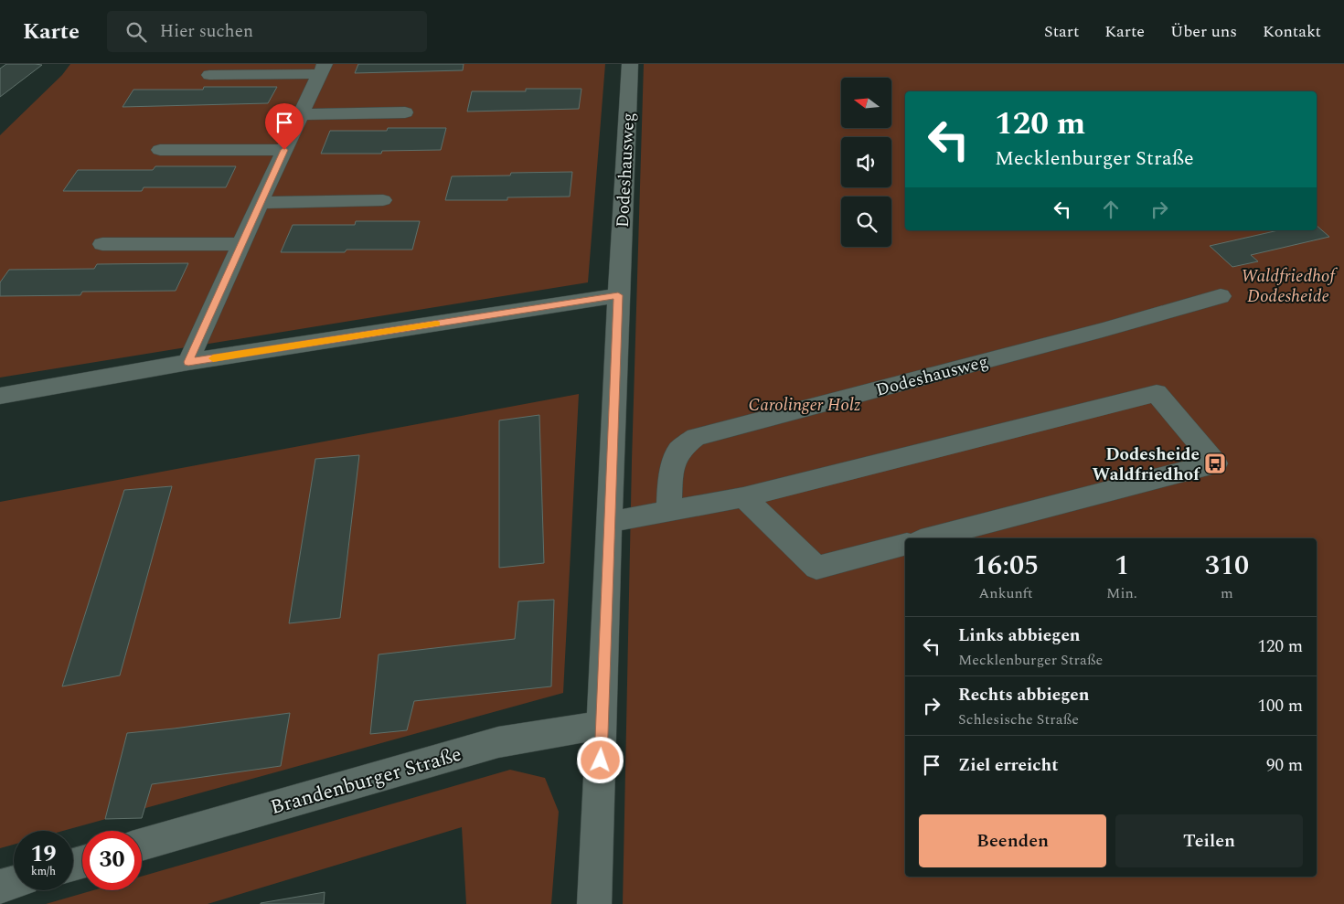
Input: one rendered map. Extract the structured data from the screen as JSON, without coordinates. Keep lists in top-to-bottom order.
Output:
{
  "streets": {
    "street": ["Dodeshausweg", "Brandenburger Straße"]
  },
  "crossings": [
    ["Dodeshausweg", "Brandenburger Straße"]
  ],
  "parks": ["Waldfriedhof Dodesheide", "Carolinger Holz"],
  "places": {
    "bus stop": ["Dodesheide Waldfriedhof"]
  },
  "north": "left",
  "page": {
    "header": "Karte",
    "search": "Hier suchen",
    "nav": [
      "Start",
      "Karte",
      "Über uns",
      "Kontakt"
    ],
    "turn": ["120 m", "Mecklenburger Straße"],
    "eta": [
      "16:05",
      "Ankunft",
      "1",
      "Min.",
      "310",
      "m"
    ],
    "list": [
      {
        "name": "Links abbiegen",
        "note": "Mecklenburger Straße",
        "value": "120 m"
      },
      {
        "name": "Rechts abbiegen",
        "note": "Schlesische Straße",
        "value": "100 m"
      },
      {
        "name": "Ziel erreicht",
        "value": "90 m"
      }
    ],
    "buttons": ["Beenden", "Teilen"],
    "speed": "19 km/h",
    "limit": "30"
  }
}
